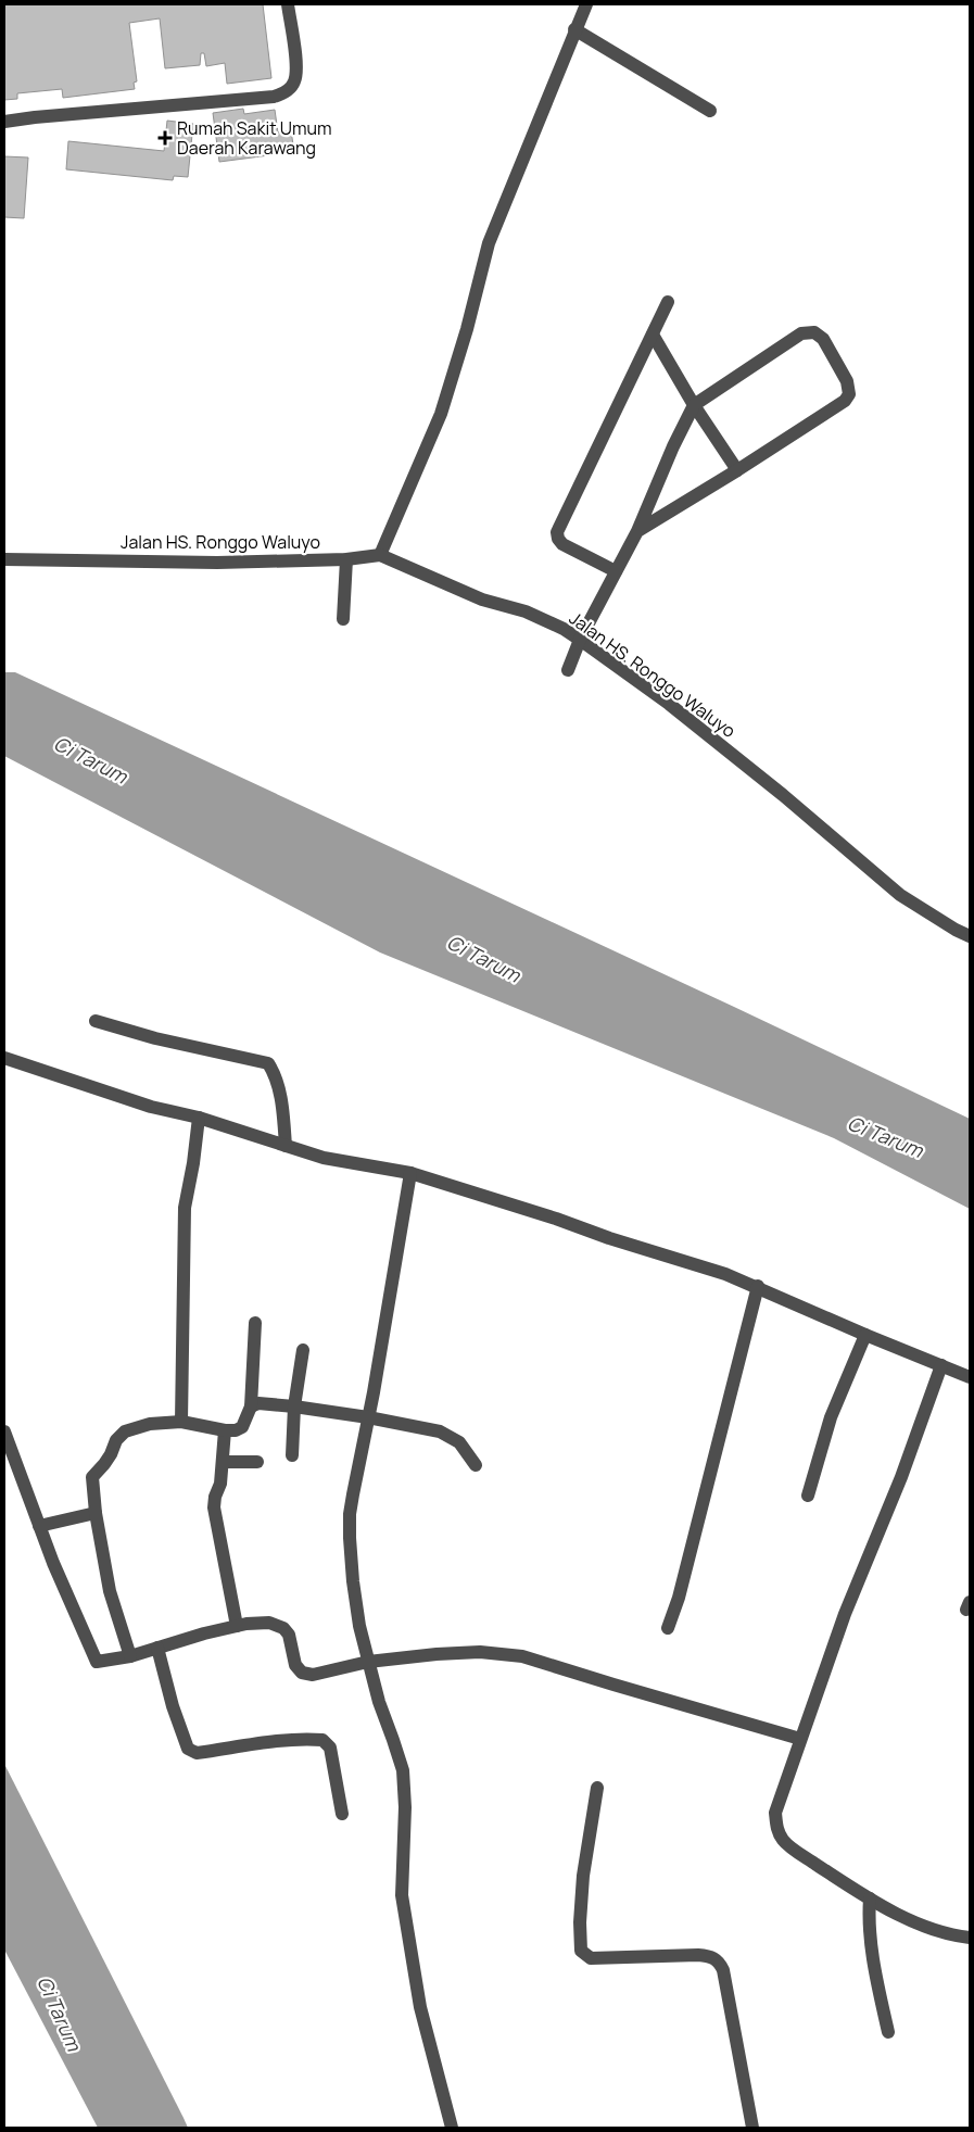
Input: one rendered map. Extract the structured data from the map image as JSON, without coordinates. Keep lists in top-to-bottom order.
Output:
{
  "streets": {
    "street": ["Jalan HS. Ronggo Waluyo"]
  },
  "water": ["Ci Tarum"],
  "places": {
    "health": ["Rumah Sakit Umum Daerah Karawang"]
  }
}
